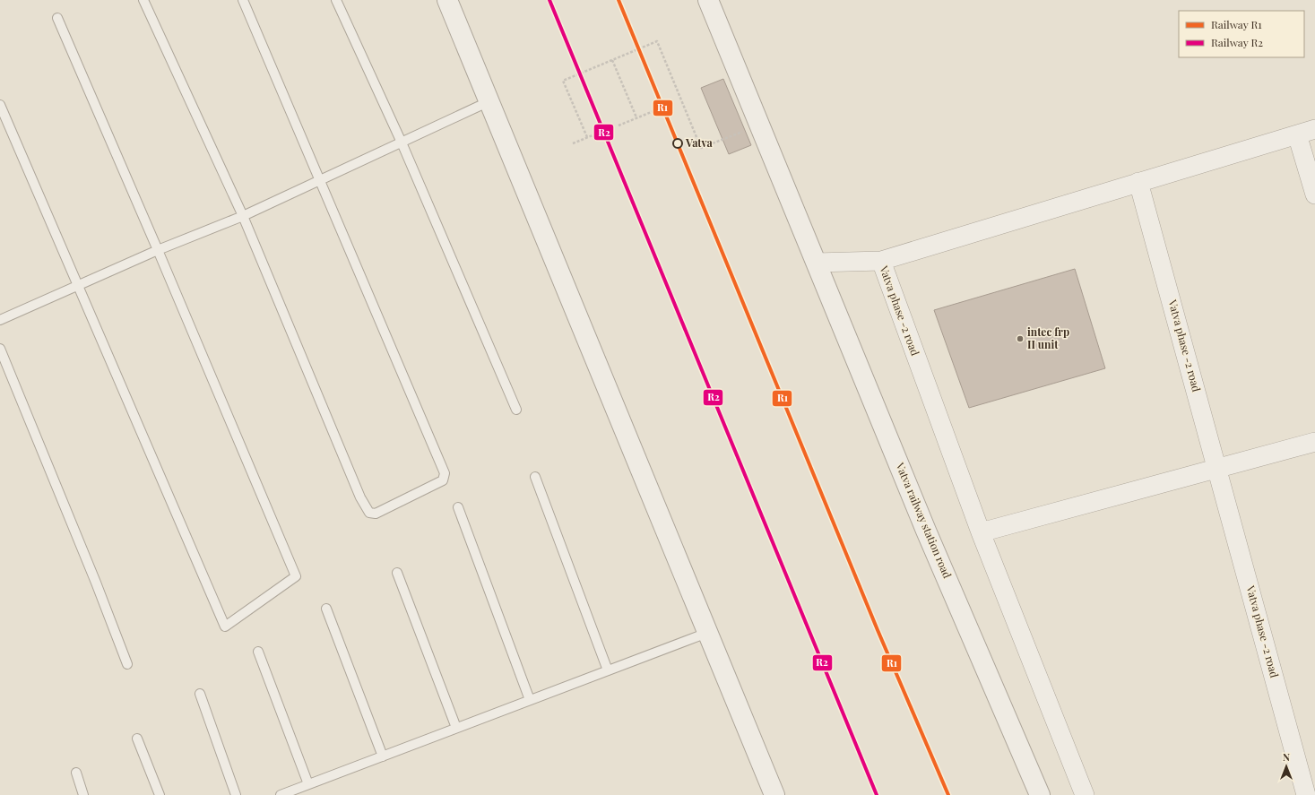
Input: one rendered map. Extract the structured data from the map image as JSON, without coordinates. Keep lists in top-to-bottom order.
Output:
{
  "streets": {
    "street": ["Vatva phase -2 road", "Vatva railway station road"]
  },
  "places": ["Vatva", "intec frp II unit"],
  "lines": ["rail line R1", "rail line R2"],
  "legend": ["Railway R1", "Railway R2"],
  "north": "top"
}
